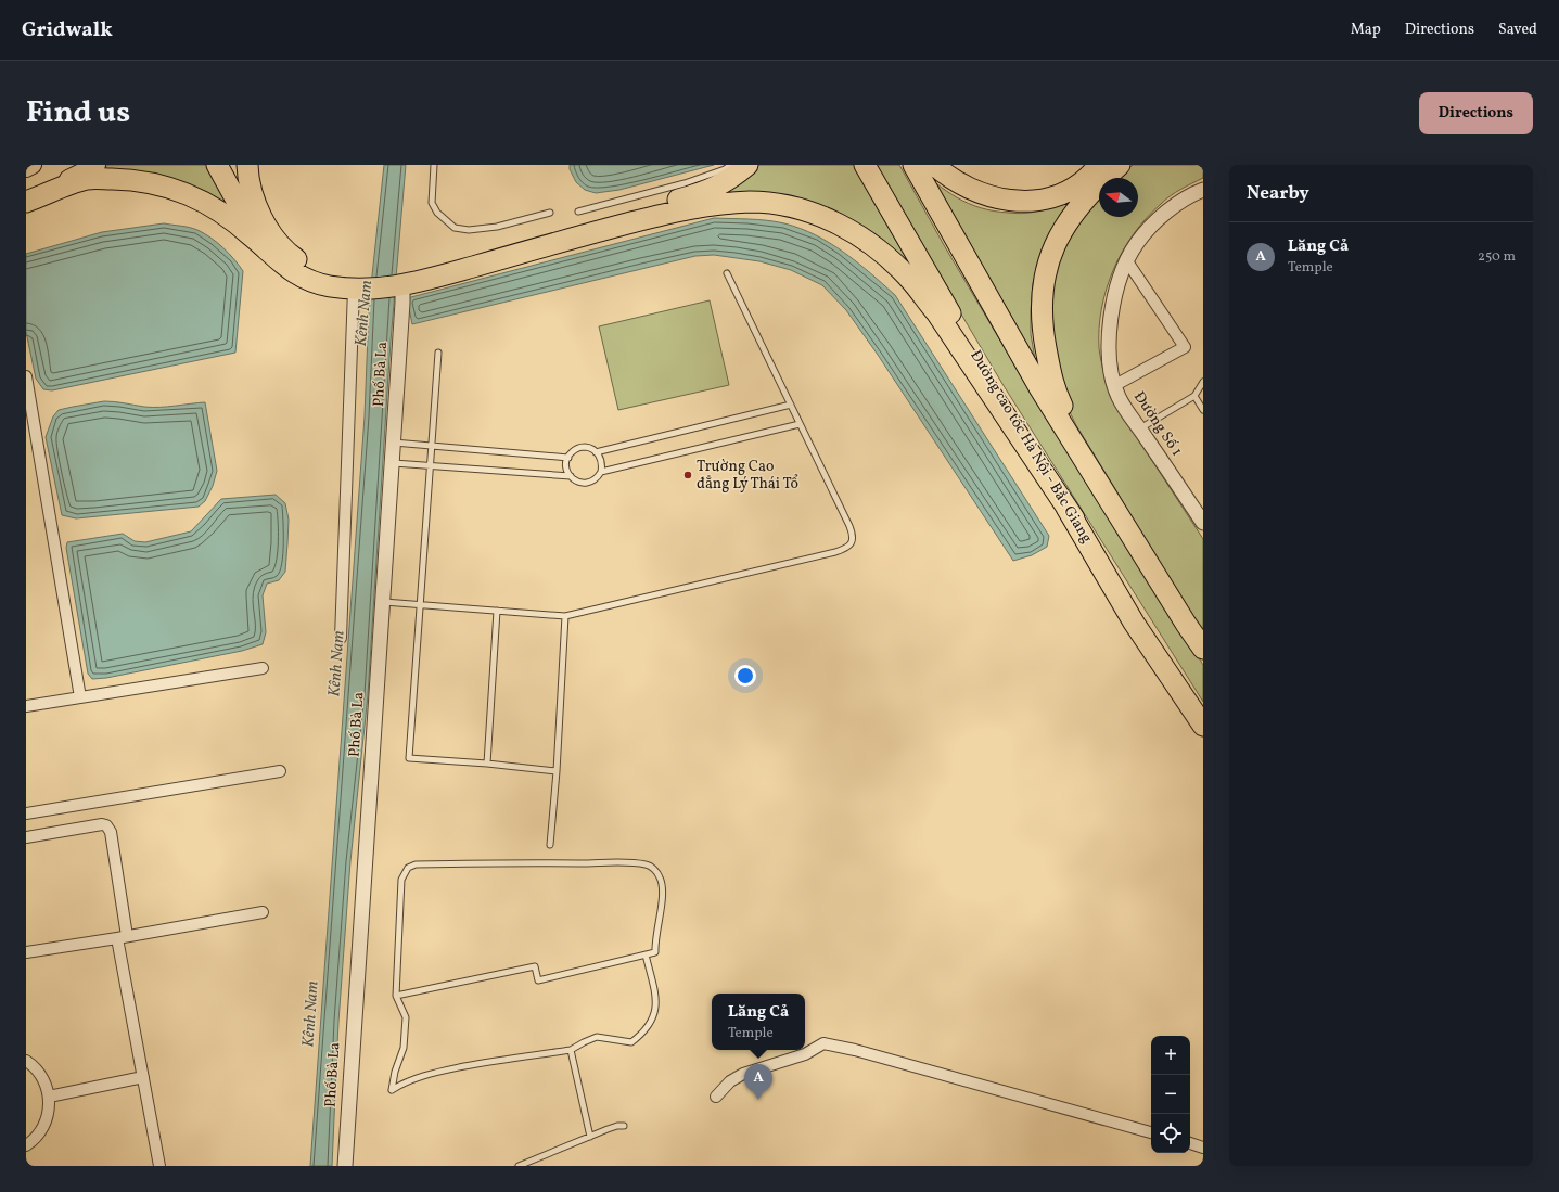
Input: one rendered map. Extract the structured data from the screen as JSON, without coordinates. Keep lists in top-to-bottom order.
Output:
{
  "streets": {
    "highway": ["Đường cao tốc Hà Nội - Bắc Giang"],
    "street": ["Phố Bà La", "Đường Số 1"]
  },
  "water": ["Kênh Nam"],
  "places": ["Trường Cao đẳng Lý Thái Tổ"],
  "north": "left",
  "page": {
    "header": "Gridwalk",
    "nav": ["Map", "Directions", "Saved"],
    "title": "Find us",
    "buttons": "Directions",
    "heading": "Nearby",
    "list": [
      {
        "mark": "A",
        "name": "Lăng Cả",
        "note": "Temple",
        "value": "250 m"
      }
    ],
    "popup": ["Lăng Cả", "Temple"],
    "map_buttons": ["+", "−"],
    "pins": "A"
  }
}
